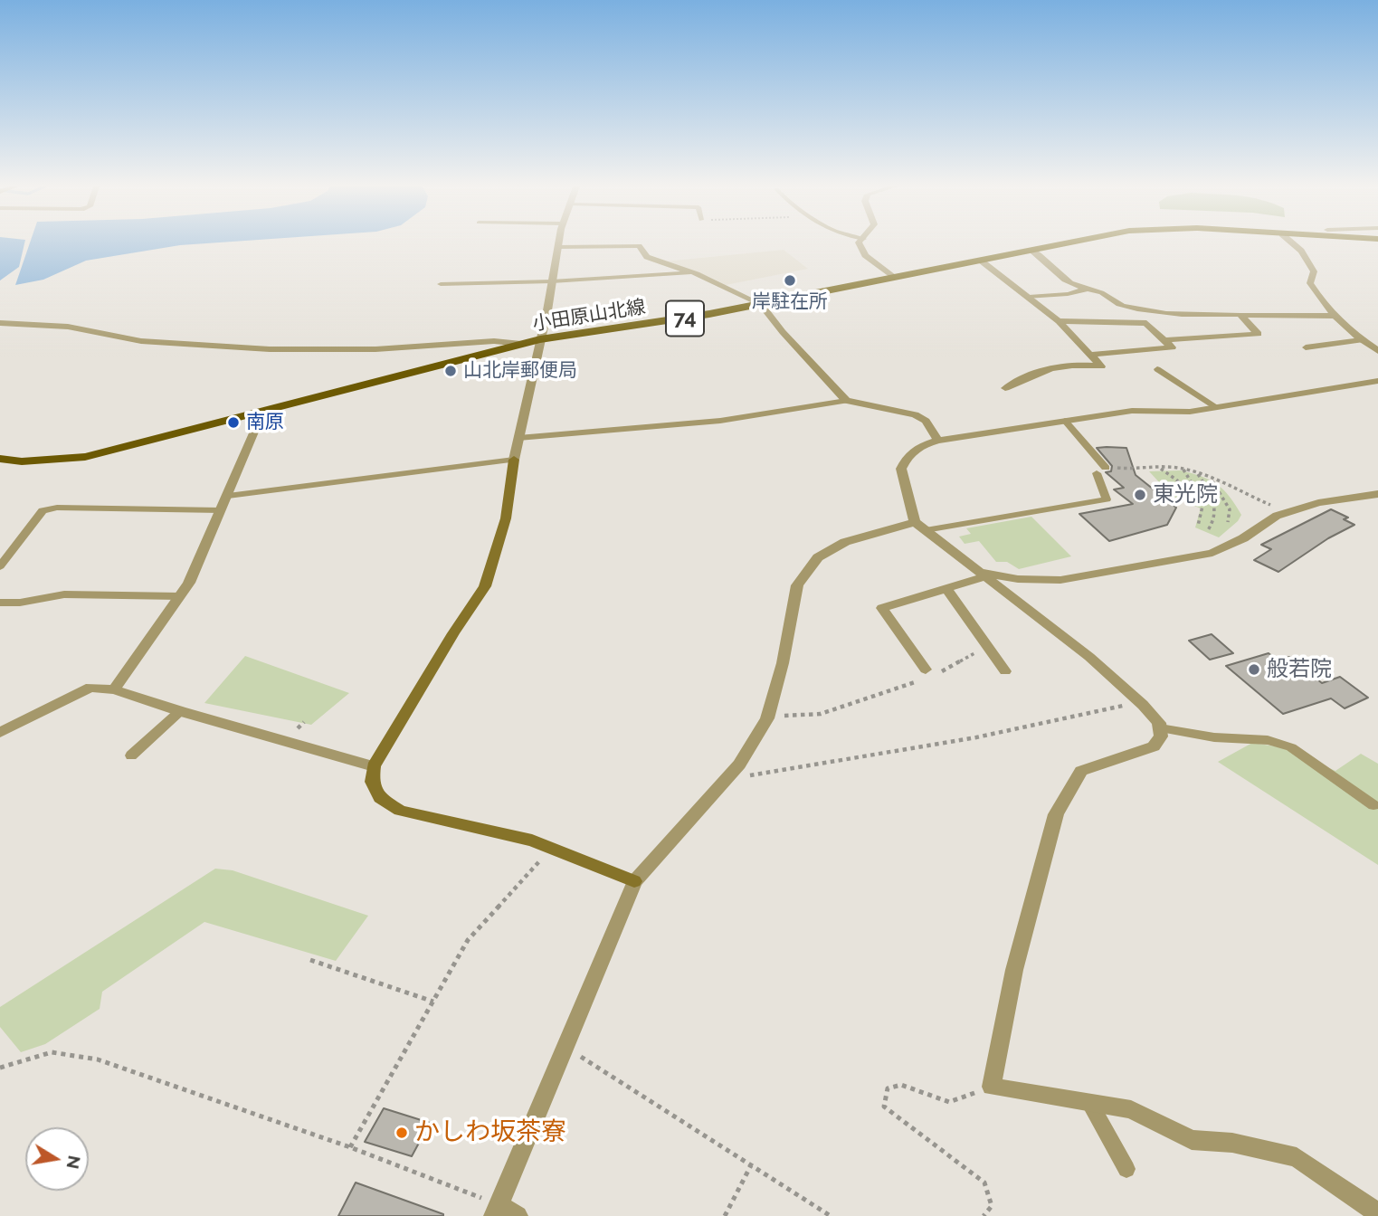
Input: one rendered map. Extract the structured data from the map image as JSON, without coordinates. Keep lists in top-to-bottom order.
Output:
{
  "streets": {
    "main road": ["小田原山北線", "74"]
  },
  "places": [
    "岸駐在所",
    "山北岸郵便局",
    "南原",
    "東光院",
    "般若院",
    "かしわ坂茶寮"
  ],
  "north": "right"
}
